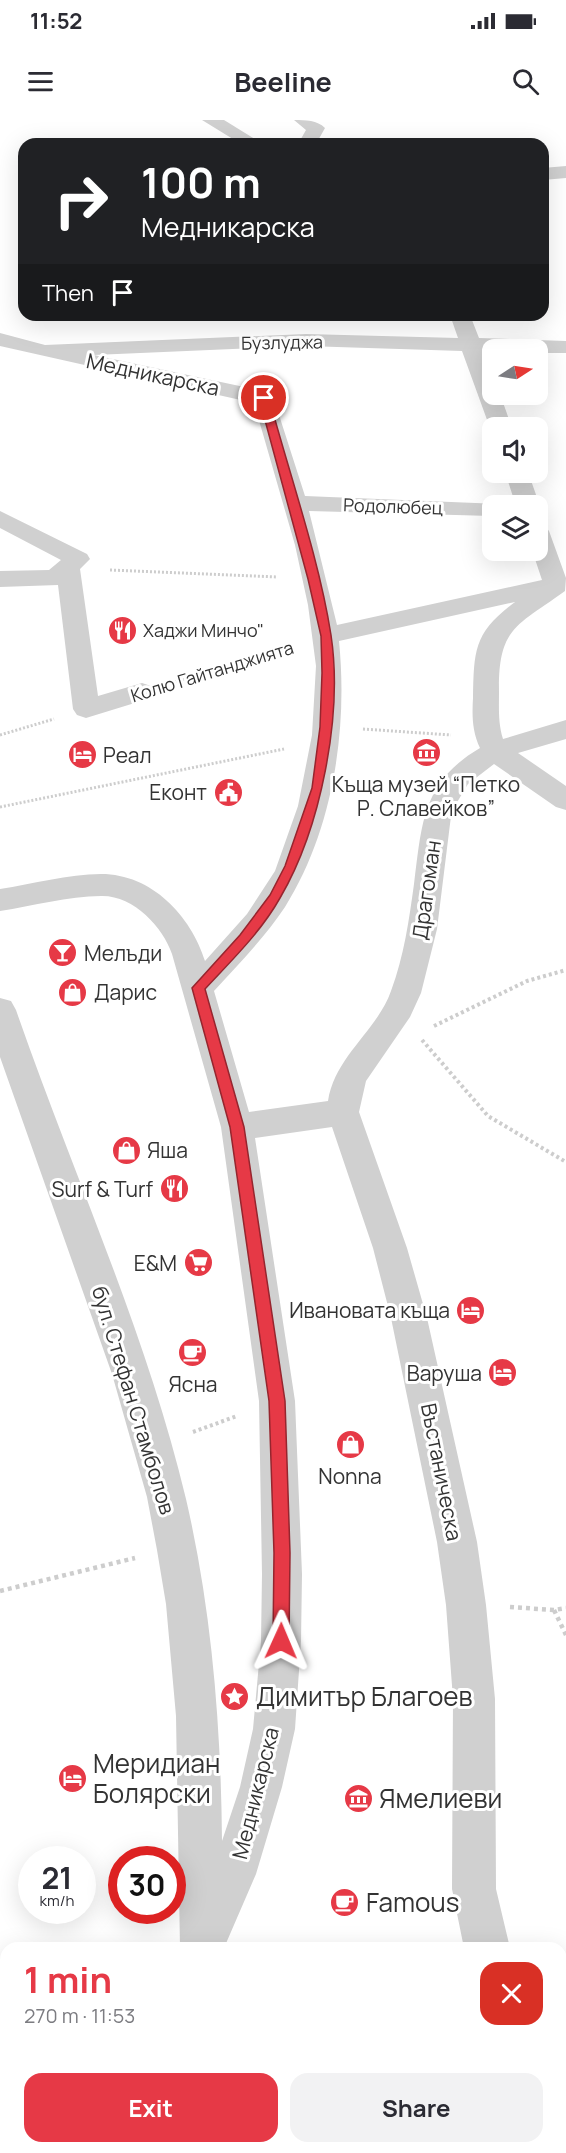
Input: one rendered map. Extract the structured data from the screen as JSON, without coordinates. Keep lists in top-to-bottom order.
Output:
{
  "streets": {
    "street": [
      "Бузлуджа",
      "Медникарска",
      "Родолюбец",
      "Колю Гайтанджията",
      "Драгоман",
      "бул. Стефан Стамболов",
      "Въстаническа"
    ]
  },
  "crossings": [
    ["Бузлуджа", "Медникарска"],
    ["Медникарска", "Родолюбец"],
    ["Медникарска", "Колю Гайтанджията"],
    ["Драгоман", "Въстаническа"]
  ],
  "places": {
    "restaurant": ["Хаджи Минчо\"", "Surf & Turf"],
    "museum": ["Къща музей “Петко Р. Славейков”", "Ямелиеви"],
    "hotel": [
      "Реал",
      "Ивановата къща",
      "Варуша",
      "Меридиан Болярски"
    ],
    "public building": ["Еконт"],
    "bar": ["Мелъди"],
    "shop": ["Дарис", "Яша", "Nonna"],
    "supermarket": ["Е&М"],
    "cafe": ["Ясна", "Famous"],
    "place": ["Димитър Благоев"]
  },
  "north": "right",
  "page": {
    "status": "11:52",
    "header": "Beeline",
    "turn": ["100 m", "Медникарска"],
    "then": "Then",
    "speed": "21 km/h",
    "limit": "30",
    "heading": ["1 min", "270 m · 11:53"],
    "buttons": ["Exit", "Share"]
  }
}
